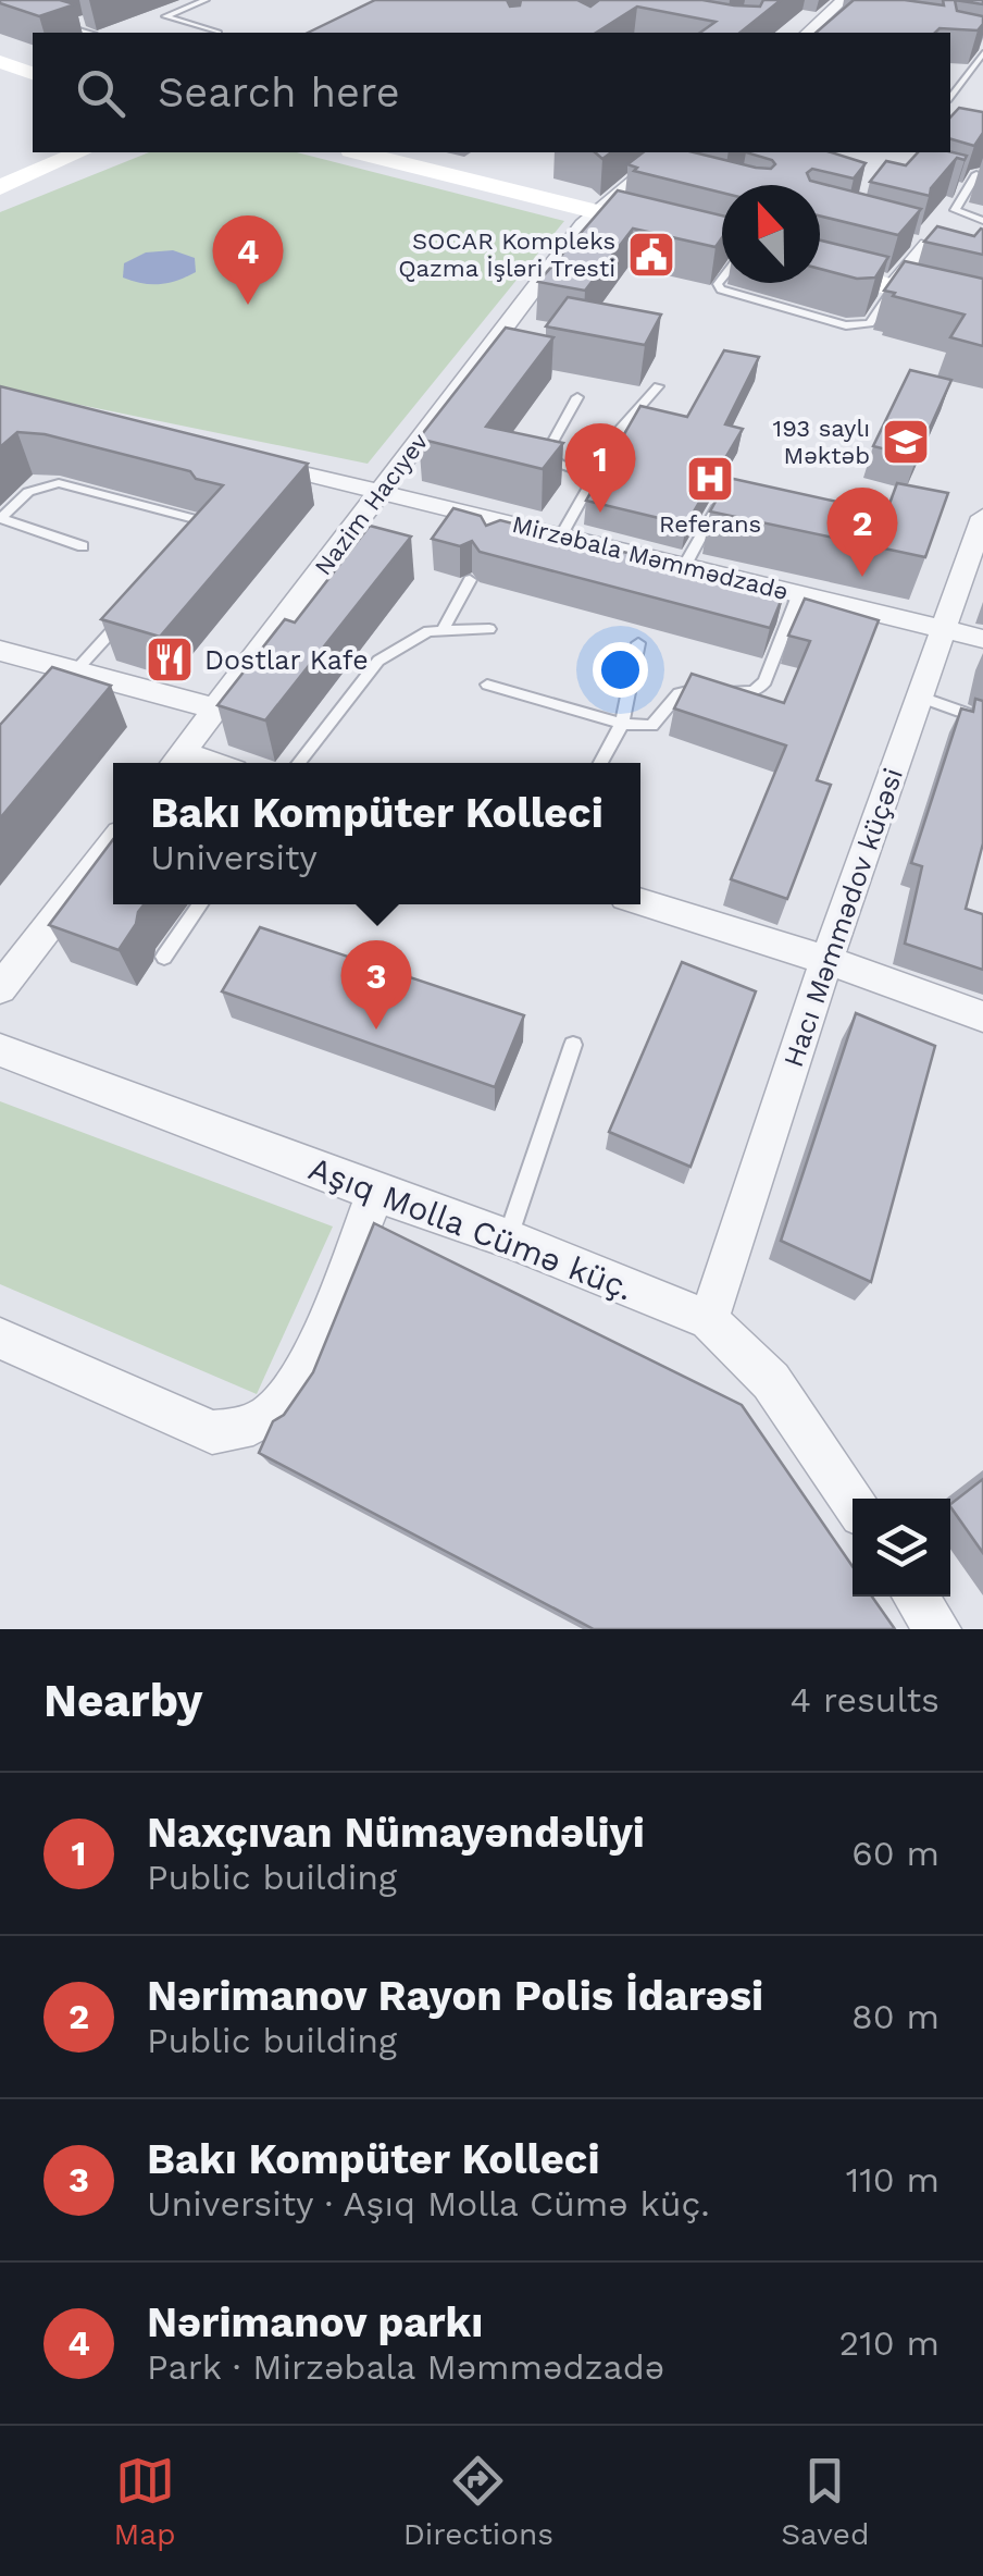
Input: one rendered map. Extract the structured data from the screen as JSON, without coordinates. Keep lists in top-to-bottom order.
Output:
{
  "streets": {
    "street": [
      "Nazim Hacıyev",
      "Mirzəbala Məmmədzadə",
      "Hacı Məmmədov küçəsi",
      "Aşıq Molla Cümə küç."
    ]
  },
  "crossings": [
    ["Nazim Hacıyev", "Mirzəbala Məmmədzadə"],
    ["Mirzəbala Məmmədzadə", "Hacı Məmmədov küçəsi"],
    ["Hacı Məmmədov küçəsi", "Aşıq Molla Cümə küç."]
  ],
  "places": {
    "public building": ["SOCAR Kompleks Qazma İşləri Tresti"],
    "school or university": ["193 saylı Məktəb"],
    "hospital": ["Referans"],
    "restaurant": ["Dostlar Kafe"]
  },
  "north": "top",
  "page": {
    "search": "Search here",
    "pins": [
      "4",
      "1",
      "2",
      "3"
    ],
    "popup": ["Bakı Kompüter Kolleci", "University"],
    "heading": ["Nearby", "4 results"],
    "list": [
      {
        "mark": "1",
        "name": "Naxçıvan Nümayəndəliyi",
        "note": "Public building",
        "value": "60 m"
      },
      {
        "mark": "2",
        "name": "Nərimanov Rayon Polis İdarəsi",
        "note": "Public building",
        "value": "80 m"
      },
      {
        "mark": "3",
        "name": "Bakı Kompüter Kolleci",
        "note": "University · Aşıq Molla Cümə küç.",
        "value": "110 m"
      },
      {
        "mark": "4",
        "name": "Nərimanov parkı",
        "note": "Park · Mirzəbala Məmmədzadə",
        "value": "210 m"
      }
    ],
    "nav": ["Map", "Directions", "Saved"]
  }
}
